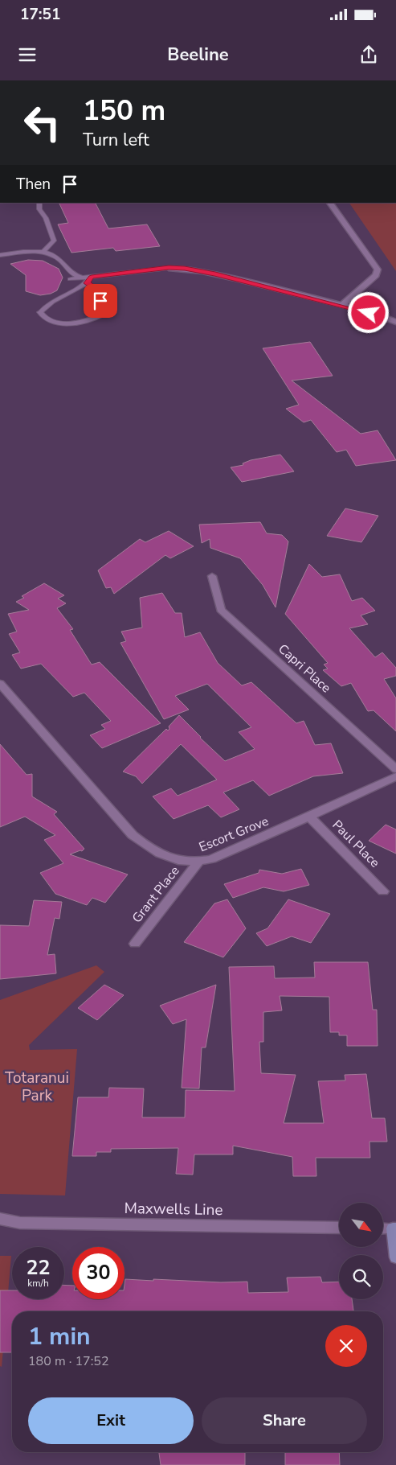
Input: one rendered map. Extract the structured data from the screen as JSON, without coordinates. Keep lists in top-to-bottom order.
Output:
{
  "streets": {
    "street": [
      "Capri Place",
      "Escort Grove",
      "Paul Place",
      "Grant Place",
      "Maxwells Line"
    ]
  },
  "crossings": [
    ["Escort Grove", "Paul Place"],
    ["Escort Grove", "Grant Place"]
  ],
  "parks": ["Totaranui Park"],
  "north": "bottom right",
  "page": {
    "status": "17:51",
    "header": "Beeline",
    "turn": ["150 m", "Turn left"],
    "then": "Then",
    "speed": "22 km/h",
    "limit": "30",
    "heading": ["1 min", "180 m · 17:52"],
    "buttons": ["Exit", "Share"]
  }
}
